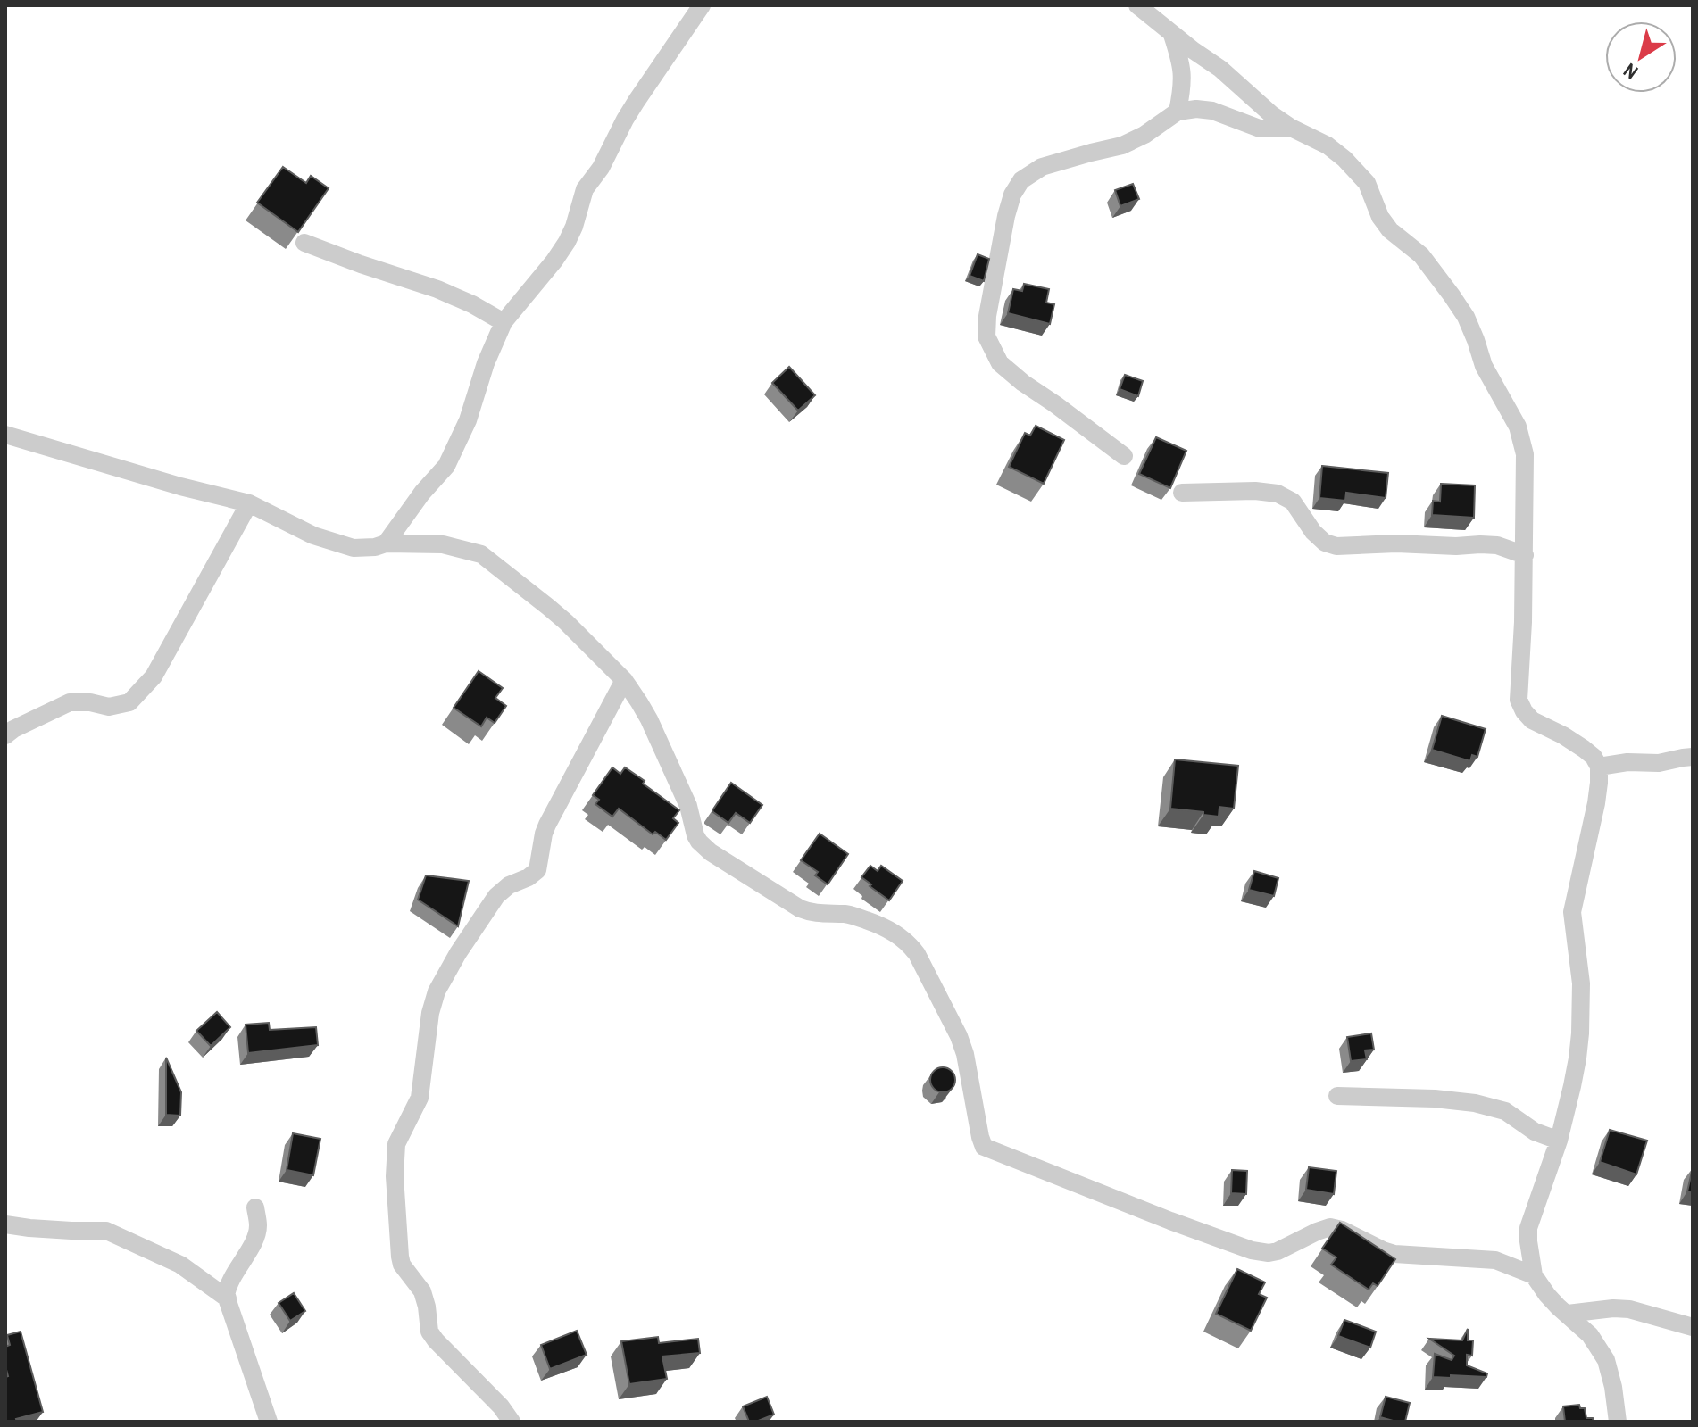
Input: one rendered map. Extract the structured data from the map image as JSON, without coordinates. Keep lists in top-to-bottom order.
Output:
{
  "north": "bottom left"
}
